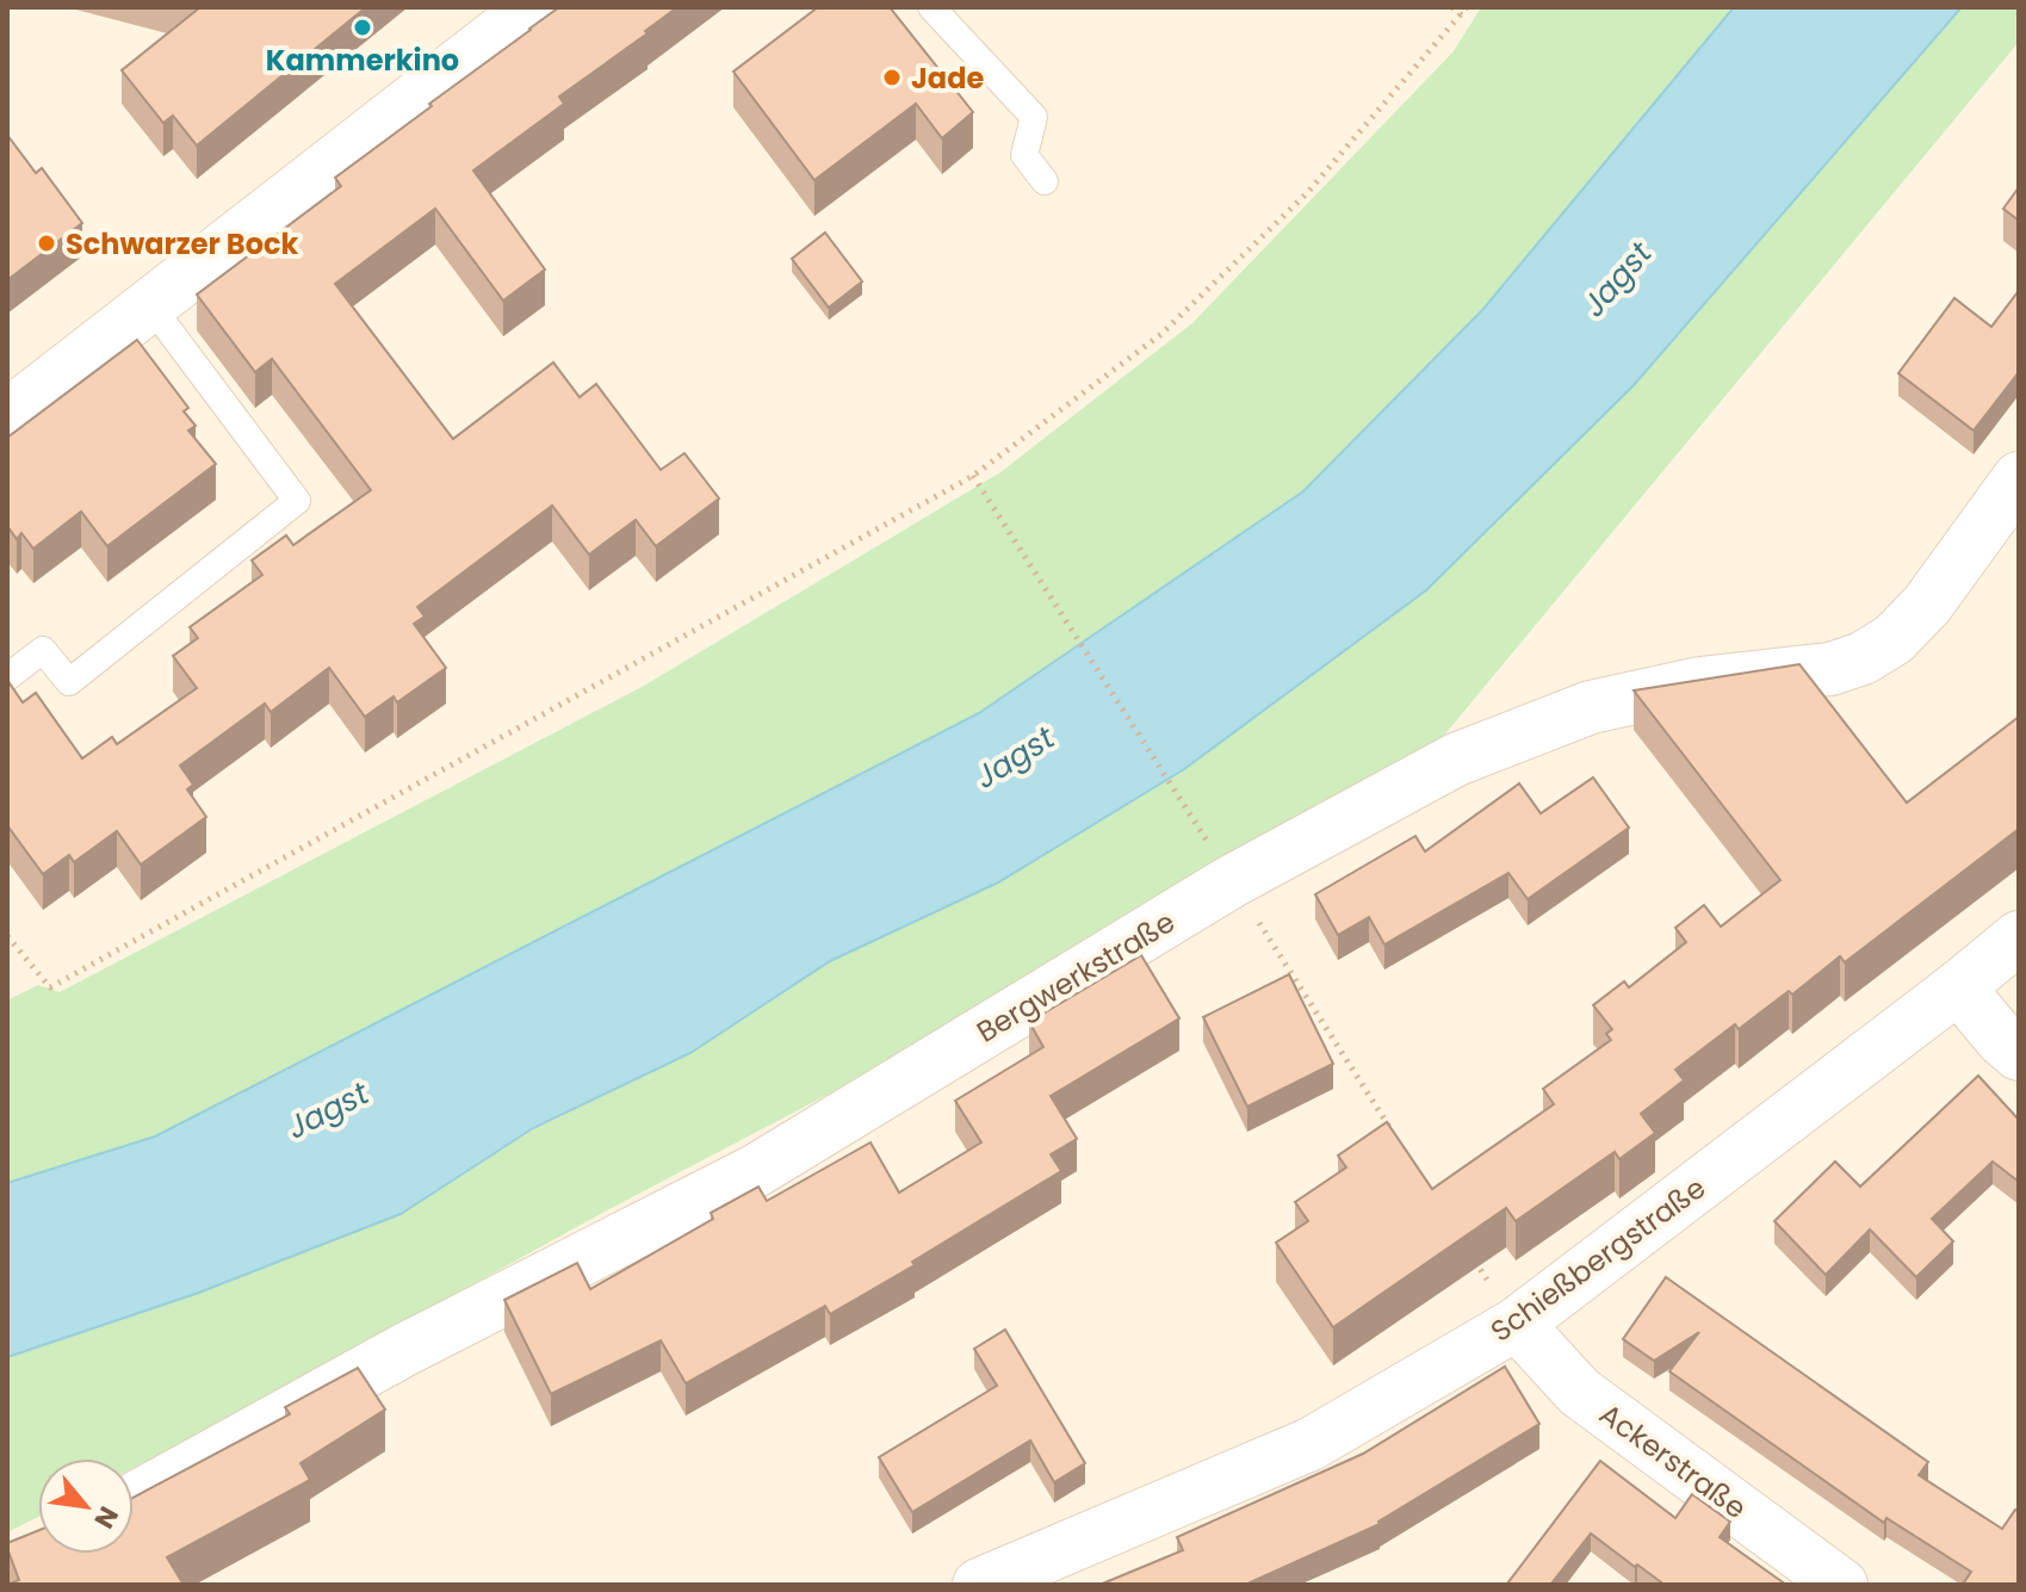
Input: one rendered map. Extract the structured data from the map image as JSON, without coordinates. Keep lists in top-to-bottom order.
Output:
{
  "streets": {
    "street": ["Bergwerkstraße", "Schießbergstraße", "Ackerstraße"]
  },
  "crossings": [
    ["Schießbergstraße", "Ackerstraße"]
  ],
  "water": ["Jagst"],
  "places": ["Kammerkino", "Jade", "Schwarzer Bock"],
  "north": "bottom right"
}
